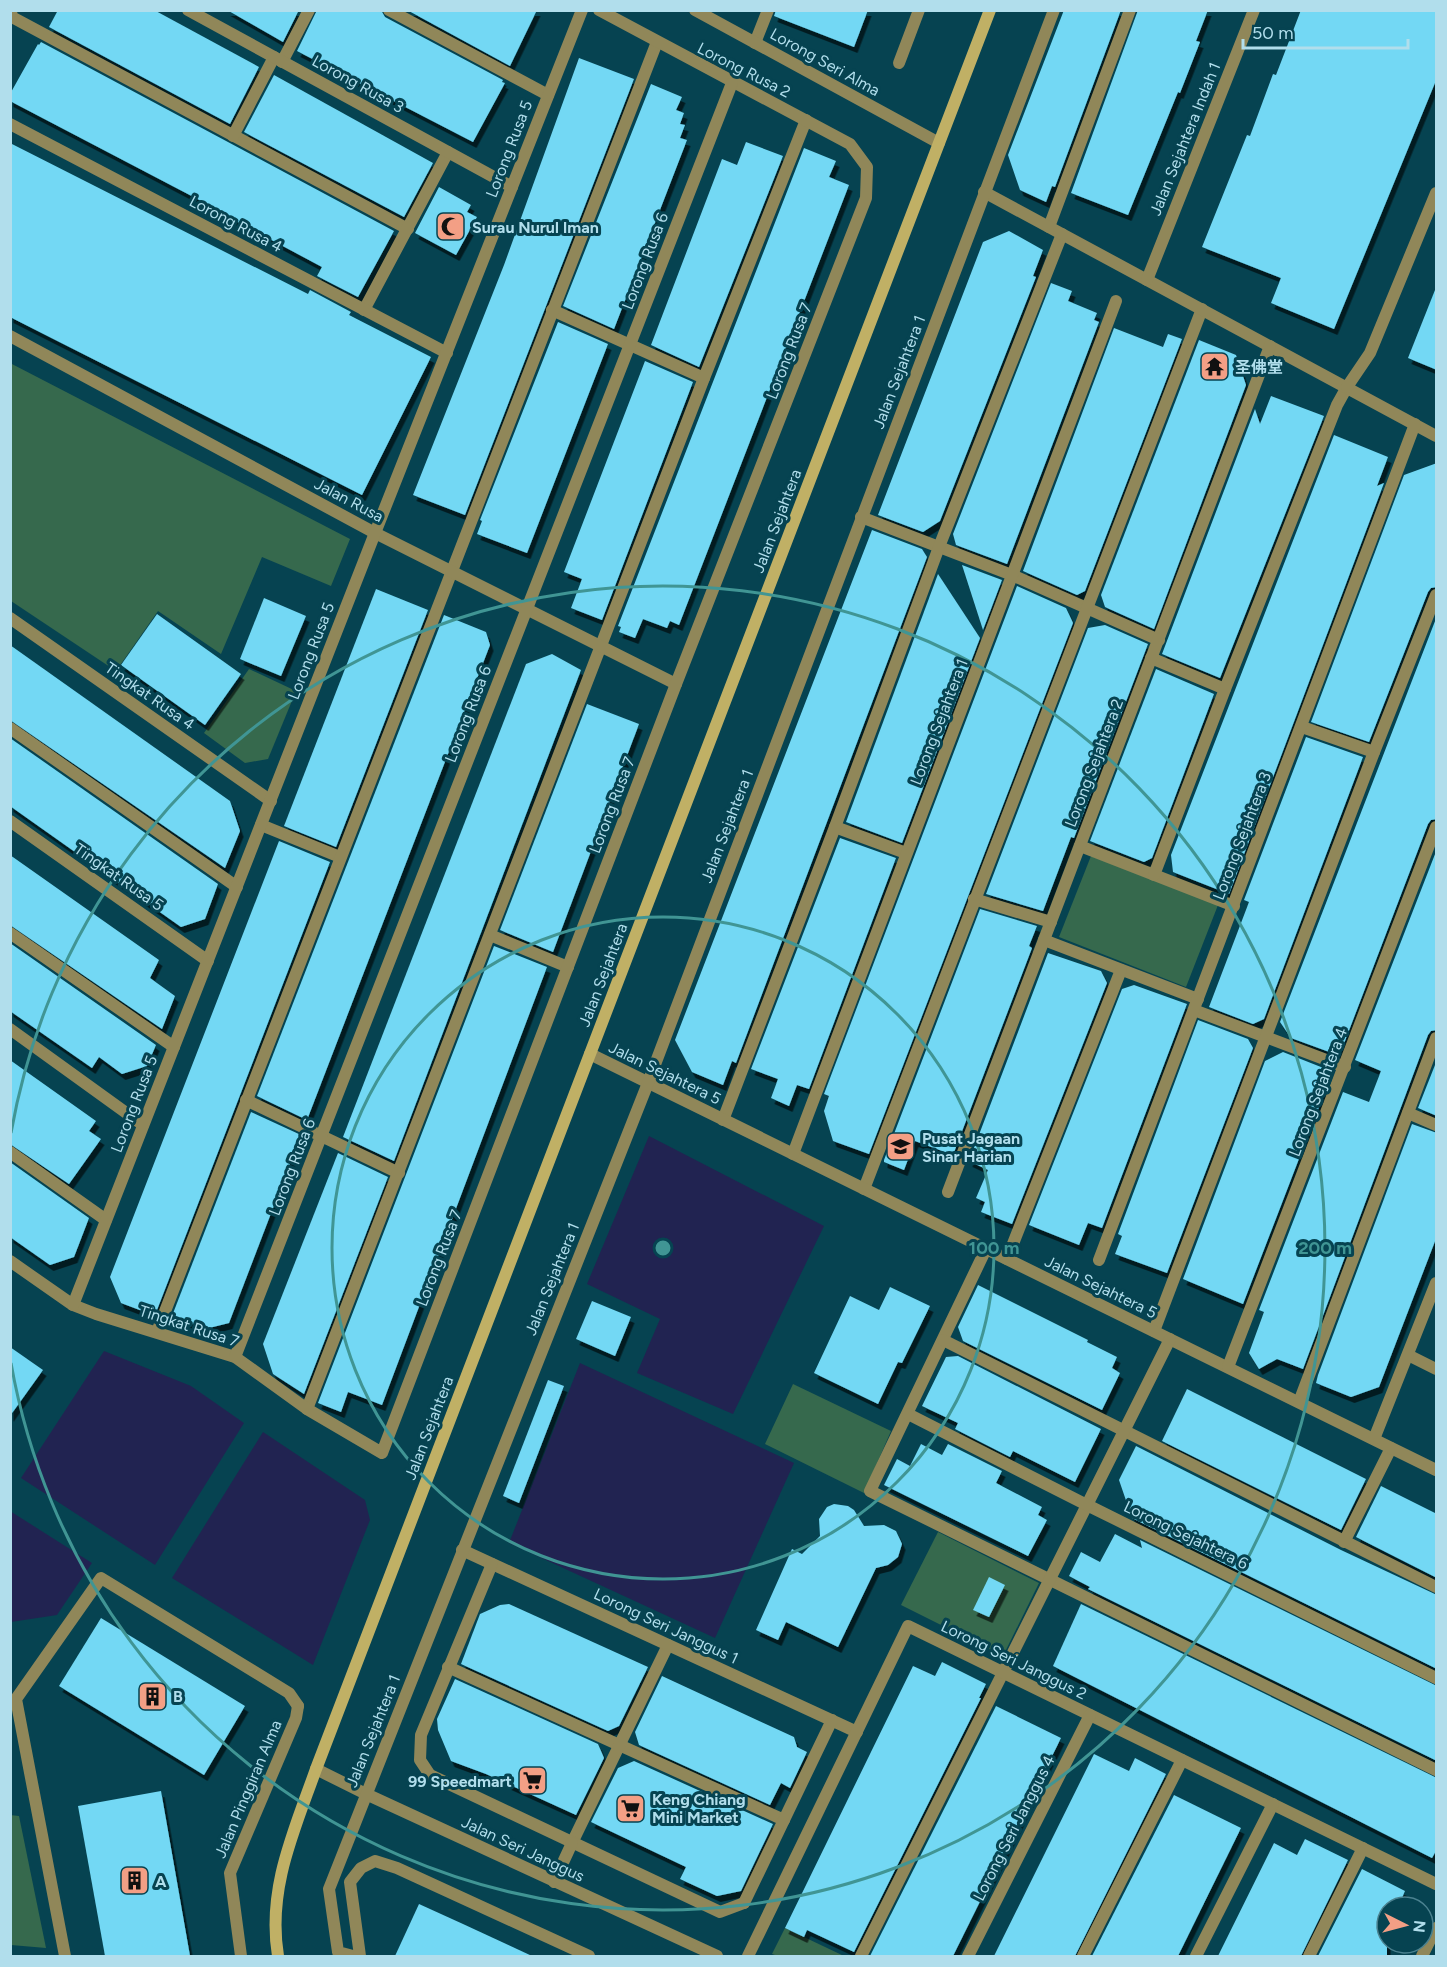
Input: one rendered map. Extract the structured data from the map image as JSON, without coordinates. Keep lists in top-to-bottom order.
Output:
{
  "streets": {
    "main road": ["Jalan Sejahtera"],
    "street": [
      "Lorong Seri Alma",
      "Lorong Rusa 2",
      "Lorong Rusa 3",
      "Jalan Sejahtera Indah 1",
      "Lorong Rusa 5",
      "Lorong Rusa 4",
      "Lorong Rusa 6",
      "Lorong Rusa 7",
      "Jalan Sejahtera 1",
      "Jalan Rusa",
      "Tingkat Rusa 4",
      "Lorong Sejahtera 1",
      "Lorong Sejahtera 2",
      "Lorong Sejahtera 3",
      "Tingkat Rusa 5",
      "Jalan Sejahtera 5",
      "Lorong Sejahtera 4",
      "Tingkat Rusa 7",
      "Lorong Sejahtera 6",
      "Lorong Seri Janggus 1",
      "Lorong Seri Janggus 2",
      "Jalan Pinggiran Alma",
      "Lorong Seri Janggus 4",
      "Jalan Seri Janggus"
    ]
  },
  "crossings": [
    ["Lorong Seri Alma", "Jalan Sejahtera"],
    ["Lorong Rusa 2", "Lorong Rusa 6"],
    ["Lorong Rusa 2", "Lorong Rusa 7"],
    ["Lorong Rusa 3", "Lorong Rusa 5"],
    ["Lorong Rusa 5", "Lorong Rusa 4"],
    ["Lorong Rusa 5", "Jalan Rusa"],
    ["Lorong Rusa 5", "Tingkat Rusa 4"],
    ["Lorong Rusa 5", "Tingkat Rusa 5"],
    ["Lorong Rusa 5", "Tingkat Rusa 7"],
    ["Lorong Rusa 6", "Jalan Rusa"],
    ["Lorong Rusa 6", "Tingkat Rusa 7"],
    ["Lorong Rusa 7", "Jalan Rusa"],
    ["Lorong Rusa 7", "Tingkat Rusa 7"],
    ["Jalan Sejahtera 1", "Jalan Sejahtera 5"],
    ["Jalan Sejahtera 1", "Lorong Seri Janggus 1"],
    ["Jalan Sejahtera 1", "Jalan Seri Janggus"],
    ["Jalan Sejahtera", "Jalan Sejahtera 5"],
    ["Jalan Sejahtera", "Jalan Seri Janggus"],
    ["Lorong Sejahtera 1", "Jalan Sejahtera 5"],
    ["Jalan Sejahtera 5", "Lorong Sejahtera 4"],
    ["Lorong Seri Janggus 1", "Lorong Seri Janggus 2"],
    ["Lorong Seri Janggus 2", "Lorong Seri Janggus 4"]
  ],
  "places": {
    "mosque": ["Surau Nurul Iman"],
    "temple": ["圣佛堂"],
    "school or university": ["Pusat Jagaan Sinar Harian"],
    "building": ["B", "A"],
    "supermarket": ["99 Speedmart", "Keng Chiang Mini Market"]
  },
  "scale_bar": "50 m",
  "north": "right",
  "rings": ["100 m", "200 m"]
}
